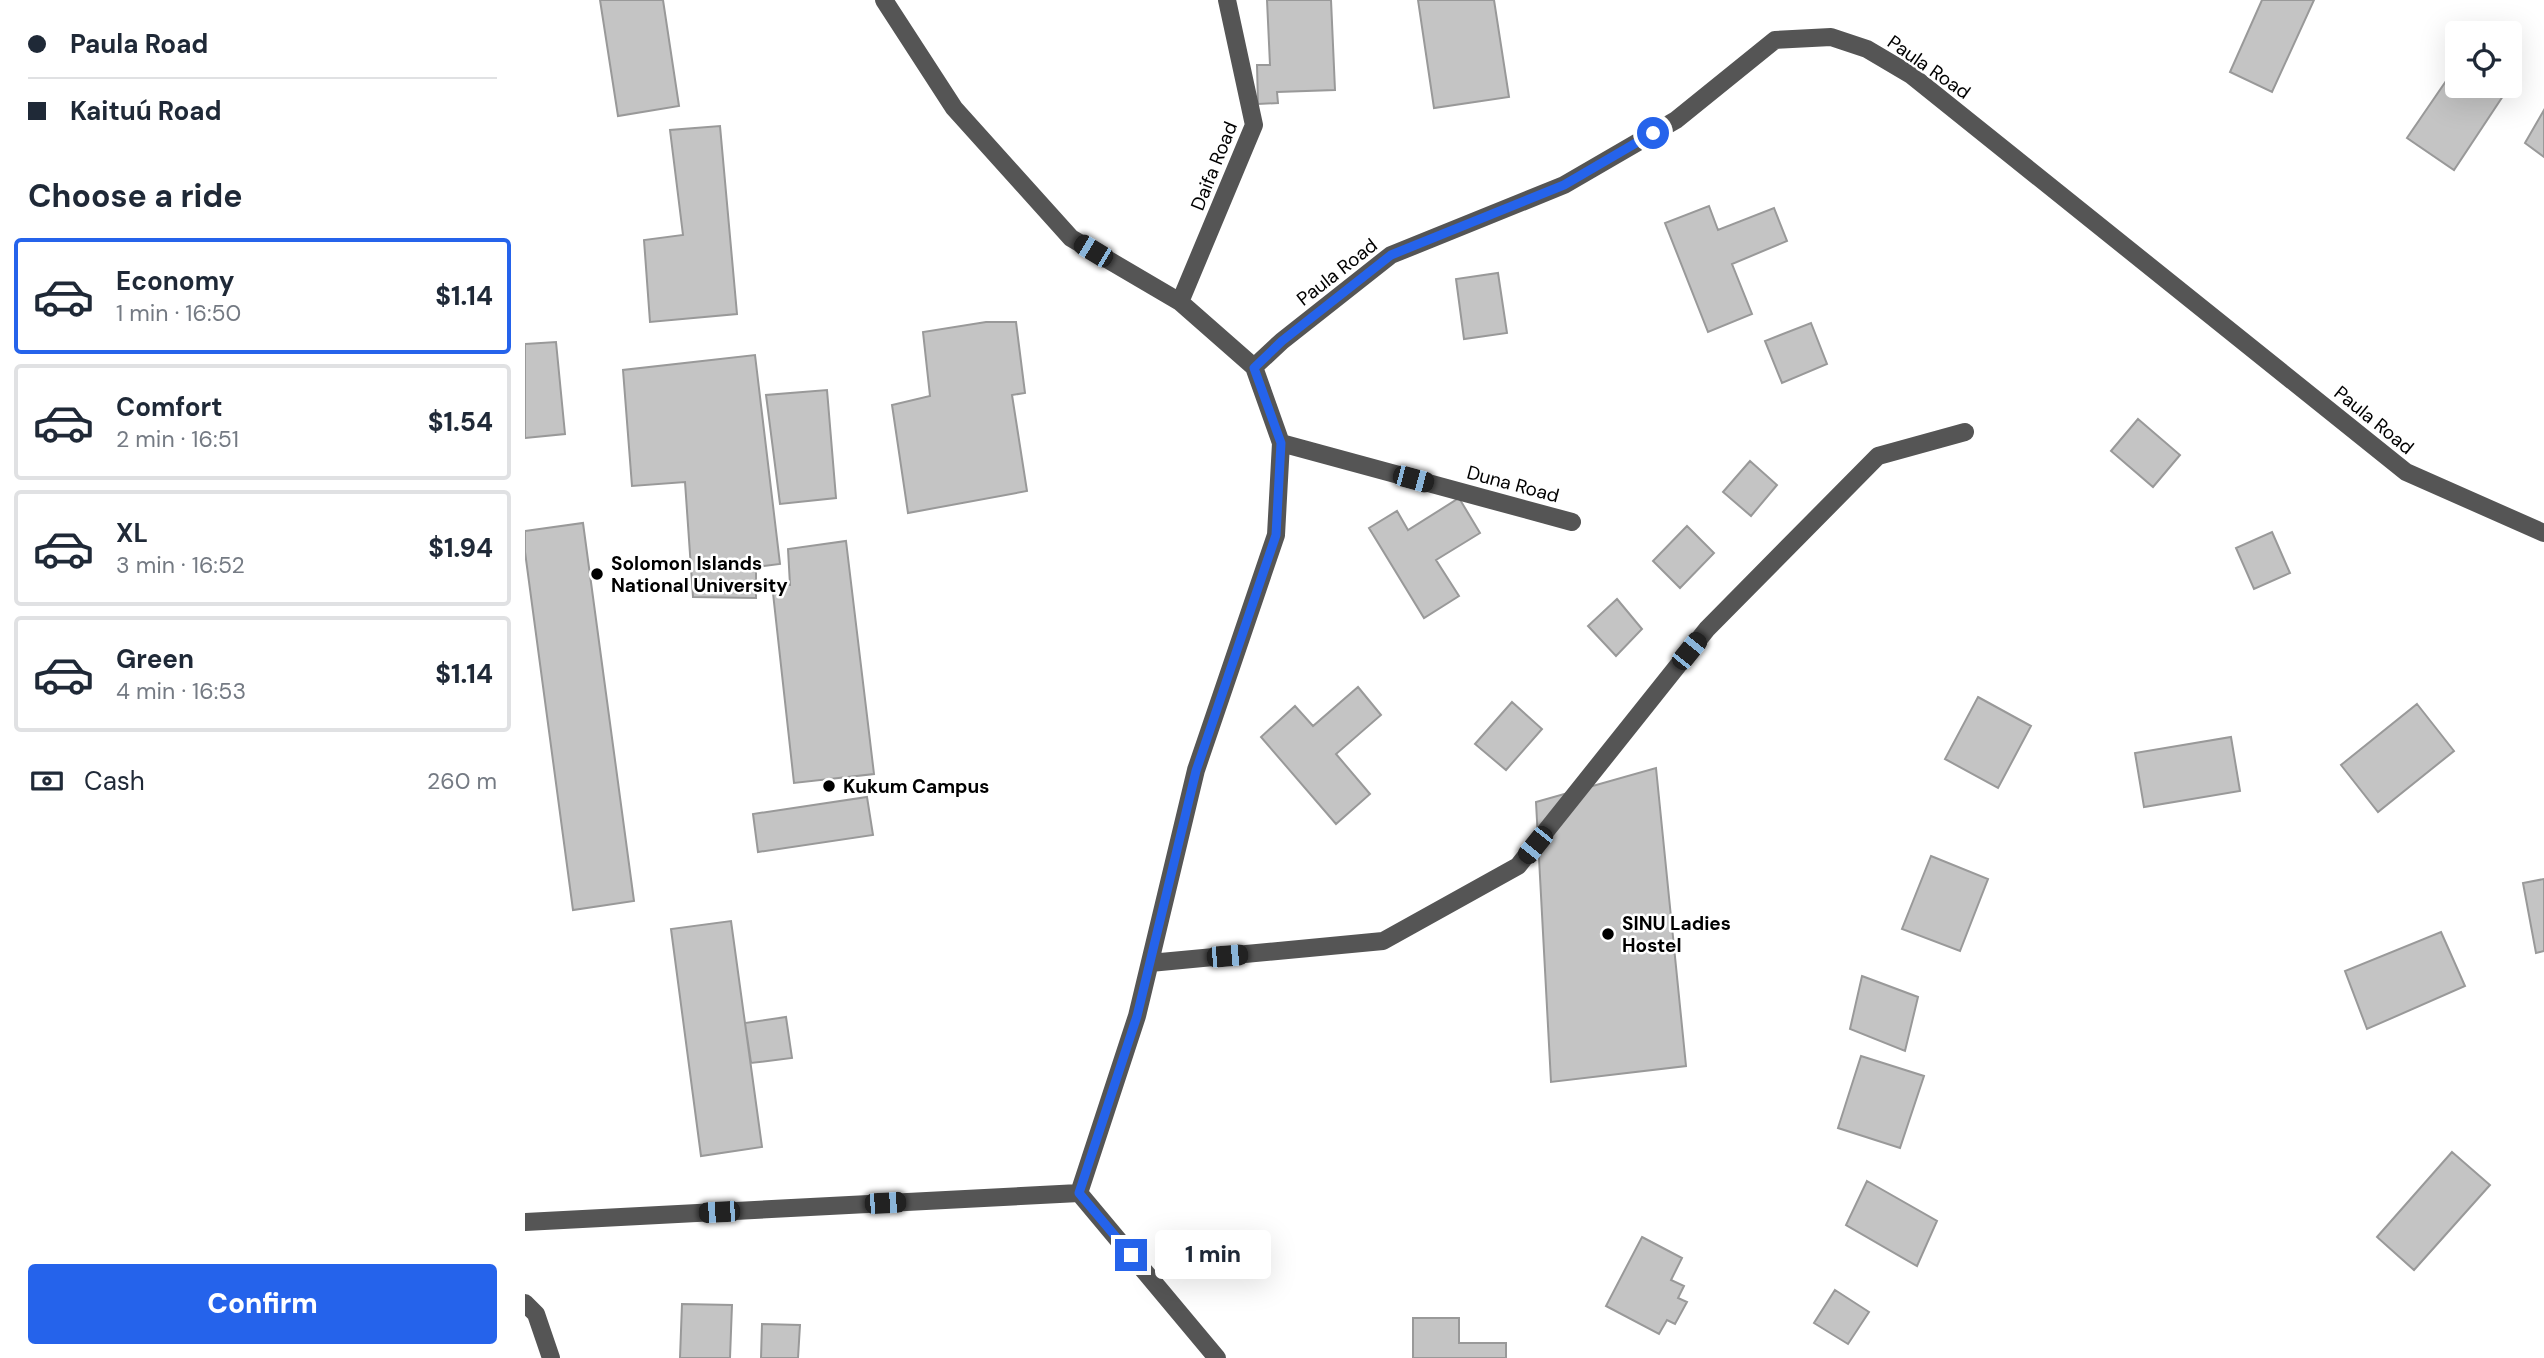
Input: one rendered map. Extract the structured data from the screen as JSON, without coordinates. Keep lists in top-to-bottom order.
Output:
{
  "streets": {
    "street": ["Paula Road", "Daifa Road", "Duna Road"]
  },
  "places": ["Solomon Islands National University", "Kukum Campus", "SINU Ladies Hostel"],
  "page": {
    "banner": ["Paula Road", "Kaituú Road"],
    "heading": "Choose a ride",
    "list": [
      {
        "name": "Economy",
        "note": "1 min · 16:50",
        "value": "$1.14"
      },
      {
        "name": "Comfort",
        "note": "2 min · 16:51",
        "value": "$1.54"
      },
      {
        "name": "XL",
        "note": "3 min · 16:52",
        "value": "$1.94"
      },
      {
        "name": "Green",
        "note": "4 min · 16:53",
        "value": "$1.14"
      }
    ],
    "pay": ["Cash", "260 m"],
    "bubble": "1 min",
    "buttons": "Confirm"
  }
}
